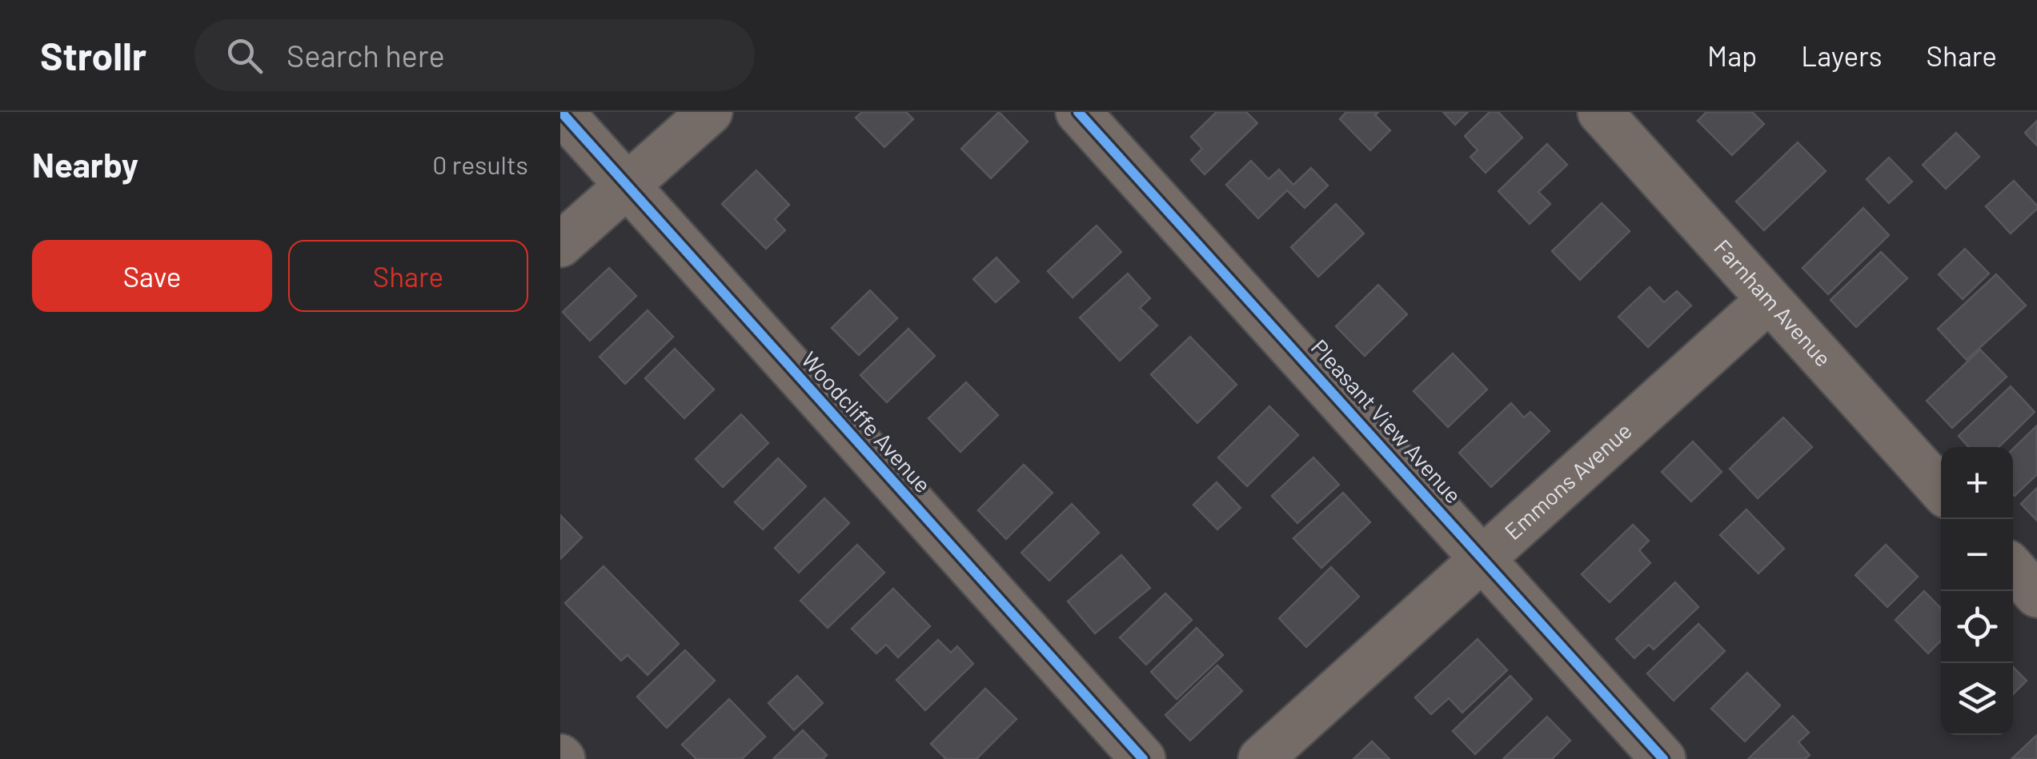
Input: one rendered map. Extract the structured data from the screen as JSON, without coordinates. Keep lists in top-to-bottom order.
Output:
{
  "streets": {
    "street": [
      "Farnham Avenue",
      "Pleasant View Avenue",
      "Woodcliffe Avenue",
      "Emmons Avenue"
    ]
  },
  "crossings": [
    ["Farnham Avenue", "Emmons Avenue"],
    ["Pleasant View Avenue", "Emmons Avenue"]
  ],
  "page": {
    "header": "Strollr",
    "search": "Search here",
    "nav": ["Map", "Layers", "Share"],
    "heading": ["Nearby", "0 results"],
    "buttons": ["Save", "Share"],
    "map_buttons": ["+", "−"]
  }
}
